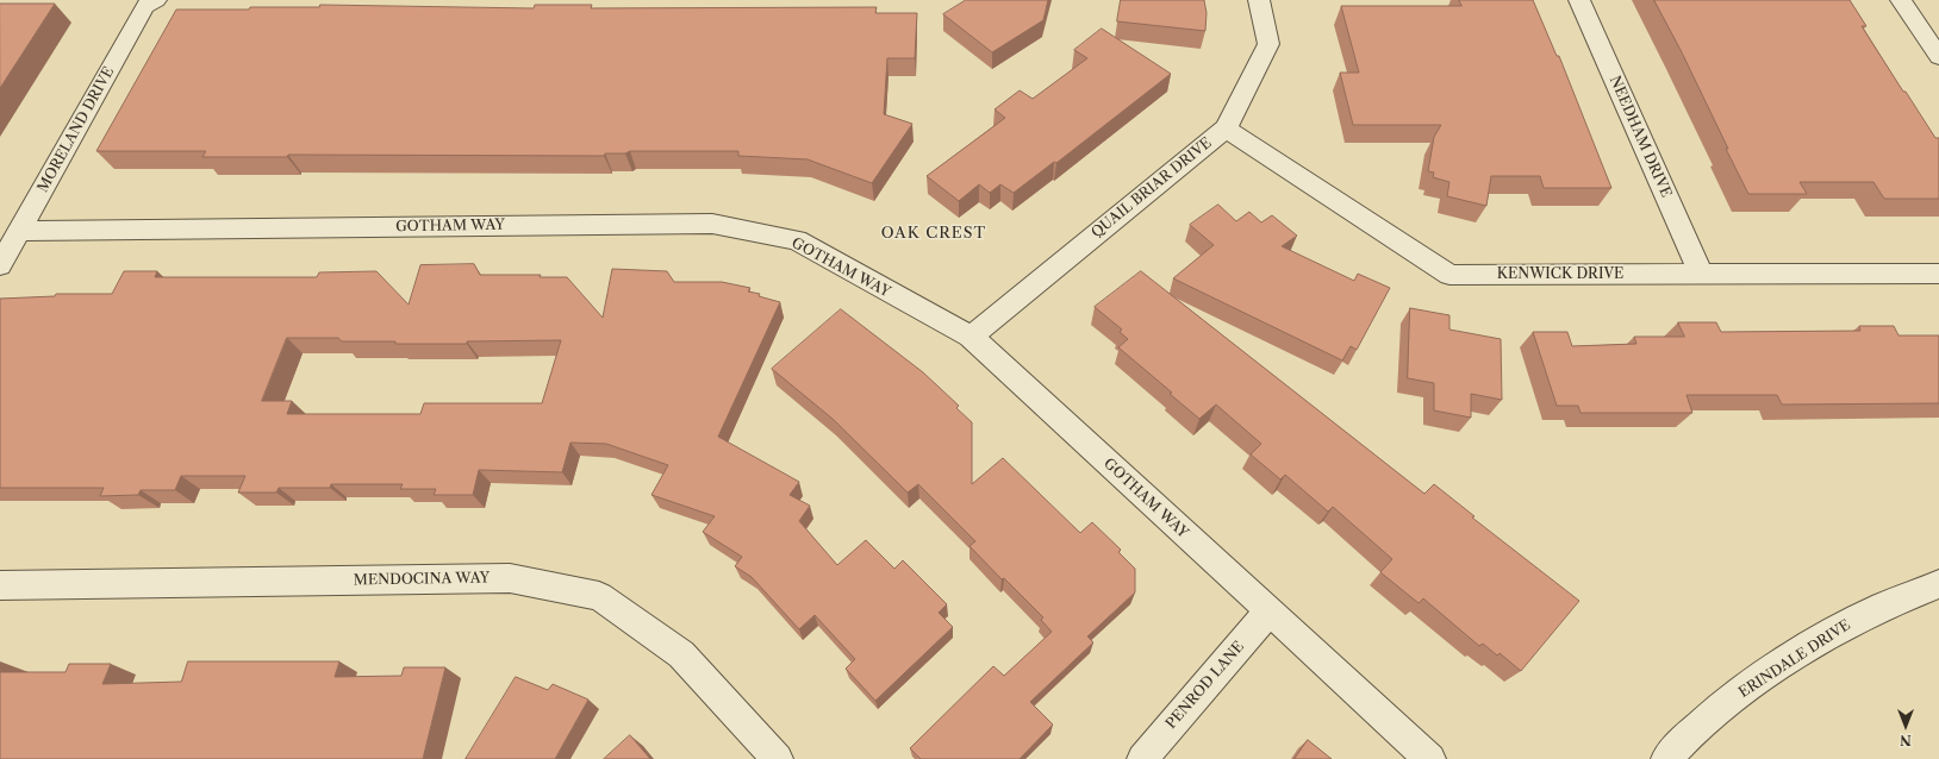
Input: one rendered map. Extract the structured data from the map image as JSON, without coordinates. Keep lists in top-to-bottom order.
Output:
{
  "streets": {
    "street": [
      "MORELAND DRIVE",
      "NEEDHAM DRIVE",
      "QUAIL BRIAR DRIVE",
      "GOTHAM WAY",
      "KENWICK DRIVE",
      "MENDOCINA WAY",
      "ERINDALE DRIVE",
      "PENROD LANE"
    ]
  },
  "crossings": [
    ["MORELAND DRIVE", "GOTHAM WAY"],
    ["NEEDHAM DRIVE", "KENWICK DRIVE"],
    ["QUAIL BRIAR DRIVE", "GOTHAM WAY"],
    ["QUAIL BRIAR DRIVE", "KENWICK DRIVE"],
    ["GOTHAM WAY", "PENROD LANE"]
  ],
  "districts": ["OAK CREST"],
  "north": "bottom"
}
